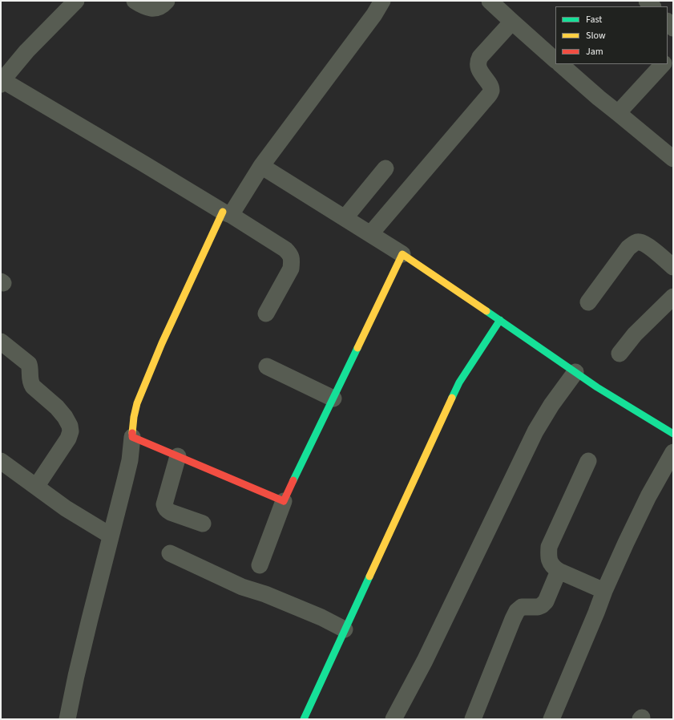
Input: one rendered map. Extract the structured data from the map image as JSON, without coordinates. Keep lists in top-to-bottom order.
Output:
{
  "legend": ["Fast", "Slow", "Jam"]
}
